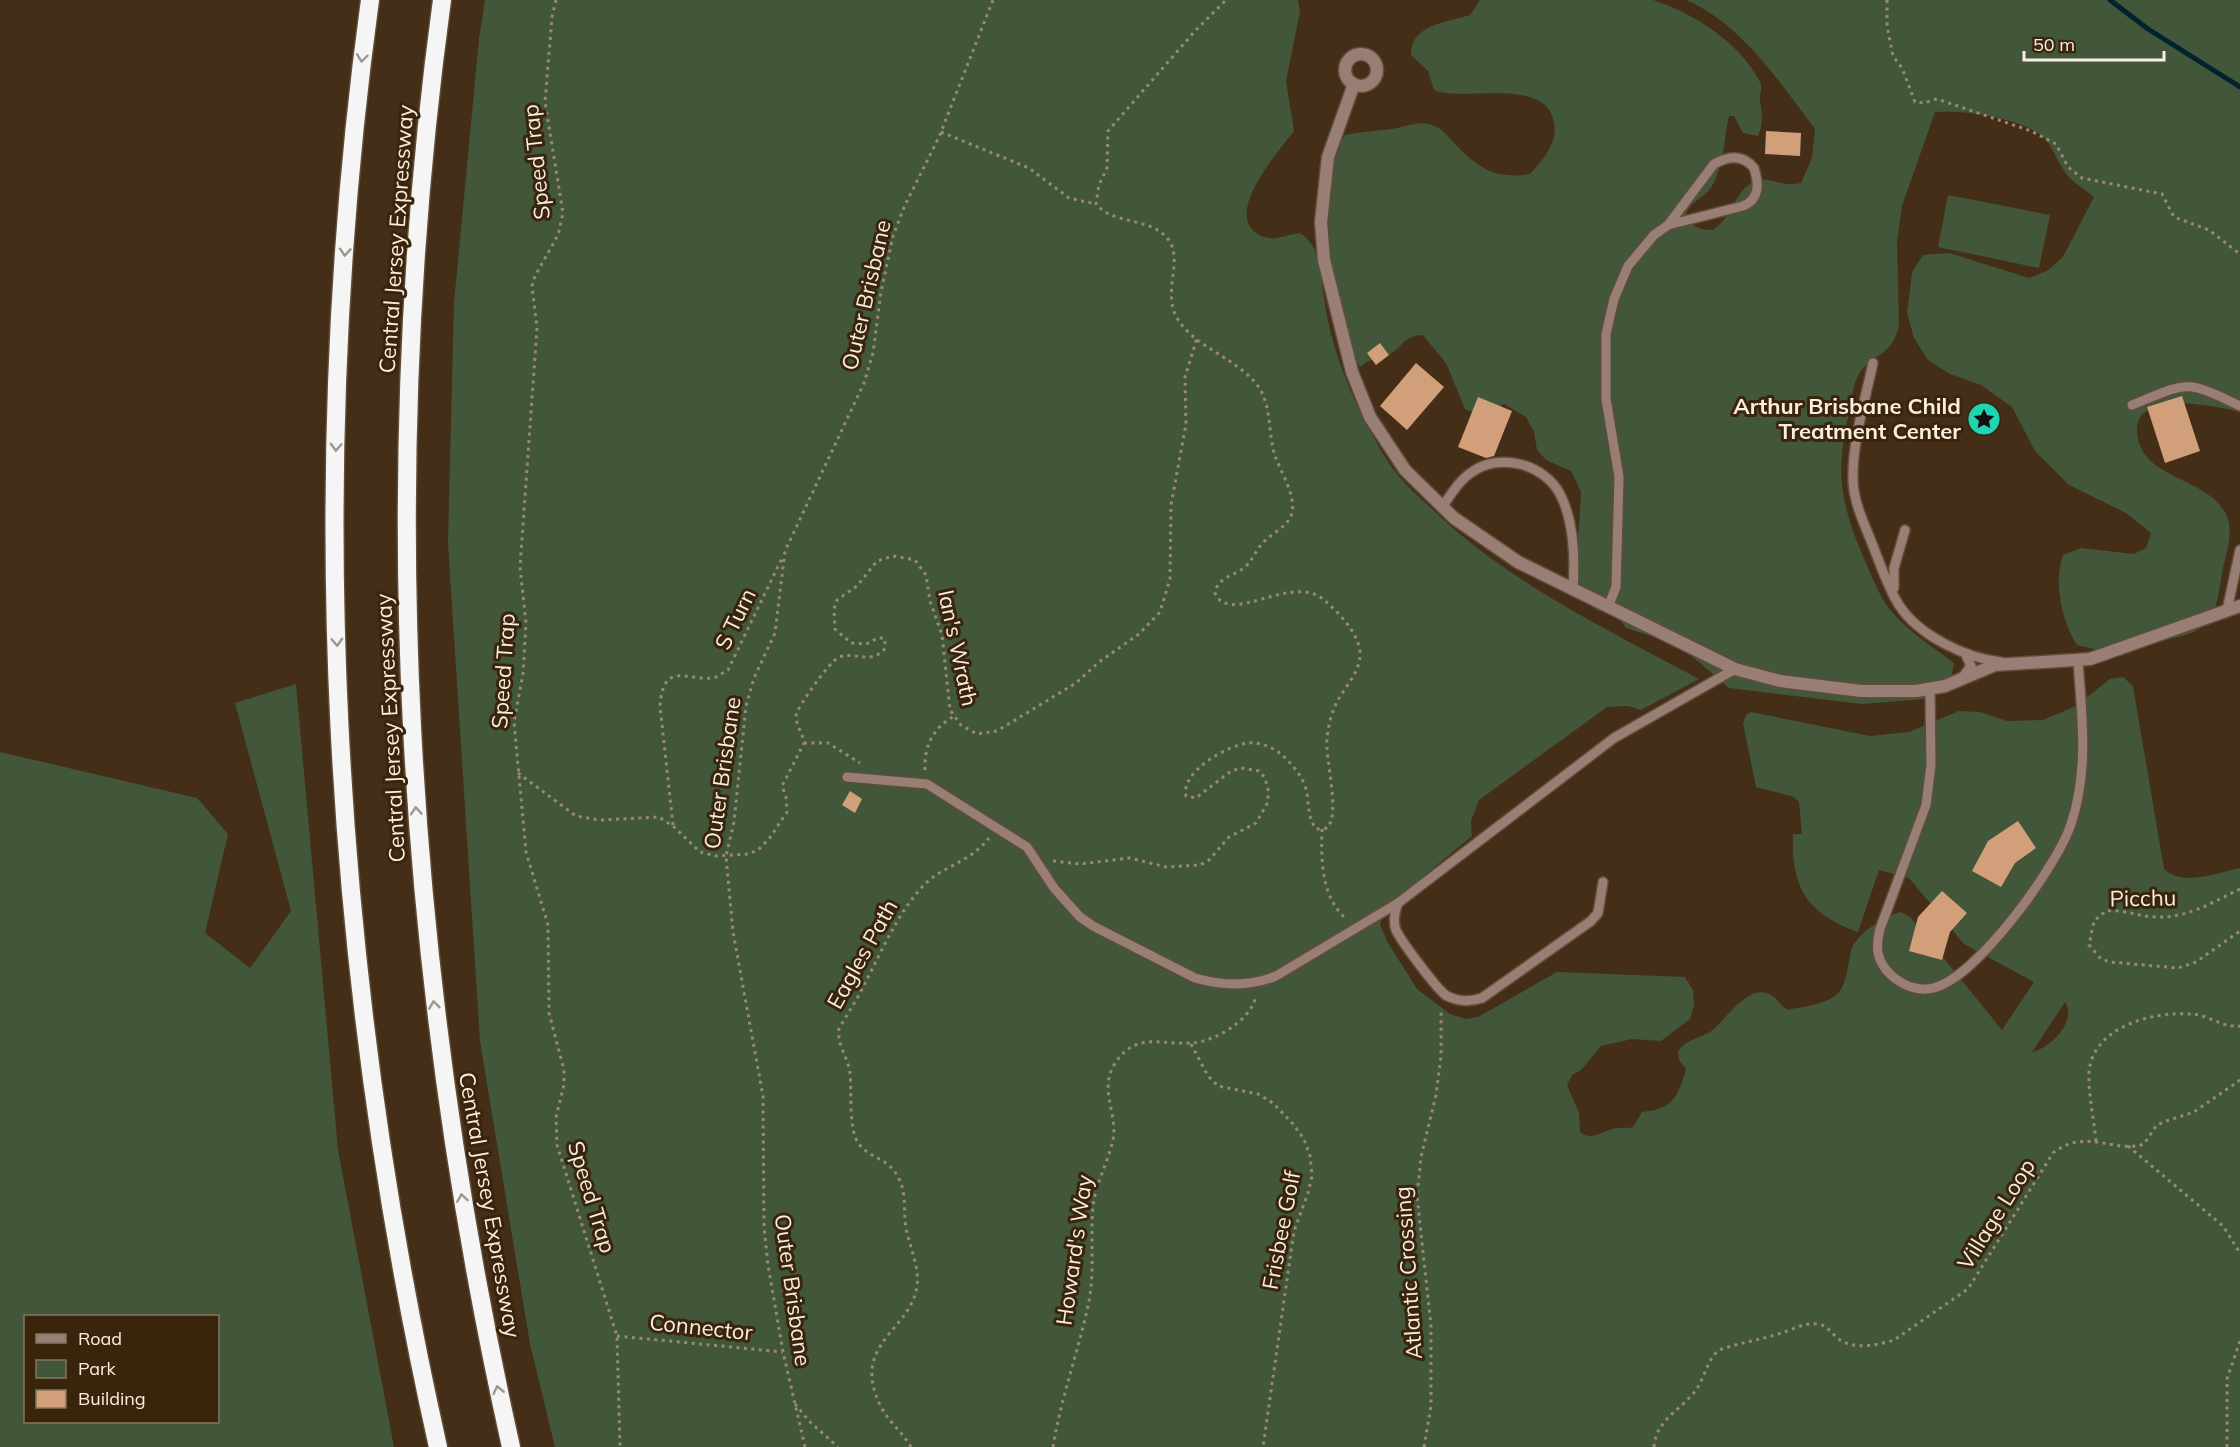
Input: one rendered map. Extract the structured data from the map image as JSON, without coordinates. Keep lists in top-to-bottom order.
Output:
{
  "streets": {
    "highway": ["Central Jersey Expressway"],
    "path": [
      "Speed Trap",
      "Outer Brisbane",
      "S Turn",
      "Ian's Wrath",
      "Picchu",
      "Eagles Path",
      "Village Loop",
      "Frisbee Golf",
      "Howard's Way",
      "Atlantic Crossing",
      "Connector"
    ]
  },
  "crossings": [
    ["Speed Trap", "Connector"],
    ["Outer Brisbane", "S Turn"],
    ["Outer Brisbane", "Connector"],
    ["Frisbee Golf", "Howard's Way"]
  ],
  "places": {
    "place": ["Arthur Brisbane Child Treatment Center"]
  },
  "legend": ["Road", "Park", "Building"],
  "scale_bar": "50 m"
}
